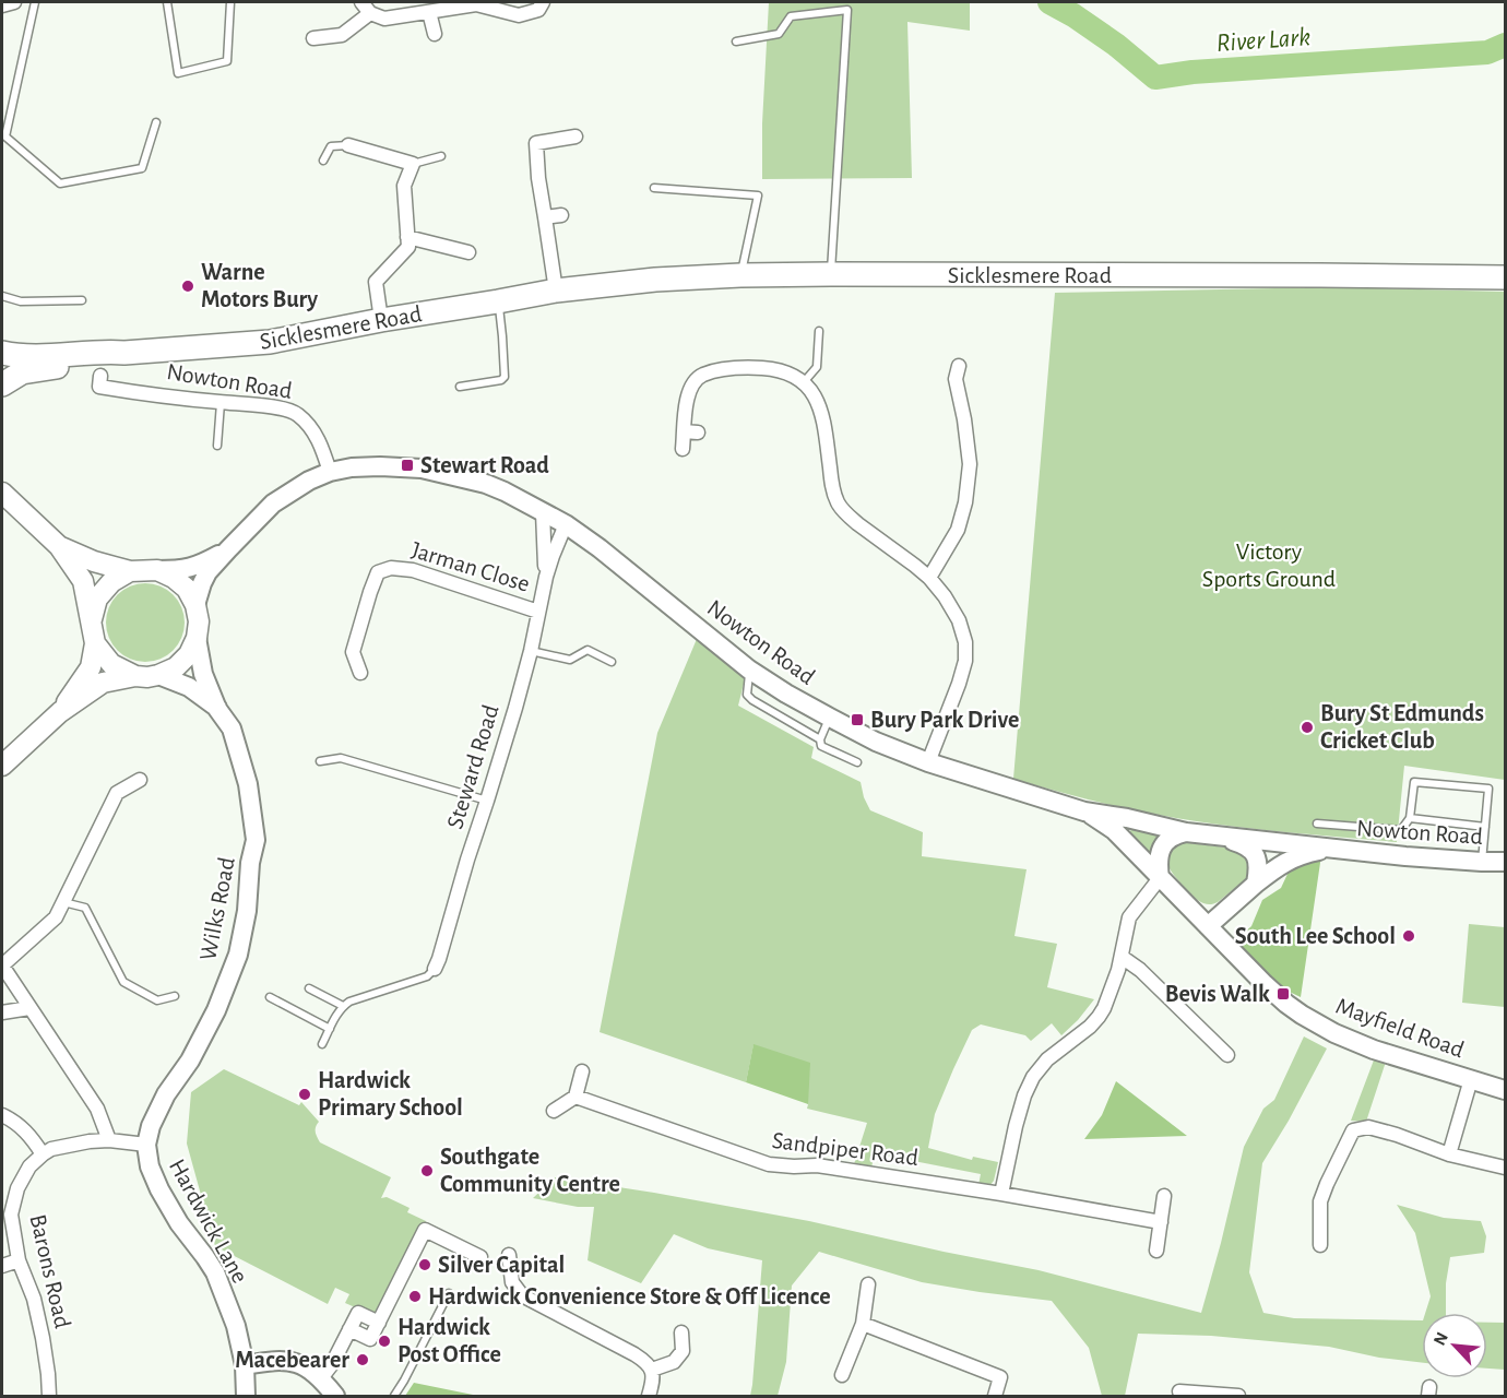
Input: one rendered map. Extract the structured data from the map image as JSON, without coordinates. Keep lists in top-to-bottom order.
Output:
{
  "streets": {
    "highway": ["Sicklesmere Road"],
    "street": [
      "Nowton Road",
      "Jarman Close",
      "Steward Road",
      "Wilks Road",
      "Mayfield Road",
      "Sandpiper Road",
      "Hardwick Lane",
      "Barons Road"
    ]
  },
  "crossings": [
    ["Nowton Road", "Steward Road"],
    ["Nowton Road", "Wilks Road"],
    ["Nowton Road", "Mayfield Road"],
    ["Jarman Close", "Steward Road"],
    ["Wilks Road", "Hardwick Lane"]
  ],
  "water": ["River Lark"],
  "parks": ["Victory Sports Ground"],
  "places": {
    "other": [
      "Warne Motors Bury",
      "Bury St Edmunds Cricket Club",
      "South Lee School",
      "Hardwick Primary School",
      "Southgate Community Centre",
      "Silver Capital",
      "Hardwick Convenience Store & Off Licence",
      "Hardwick Post Office",
      "Macebearer"
    ],
    "transit": ["Stewart Road", "Bury Park Drive", "Bevis Walk"]
  },
  "north": "top left"
}
